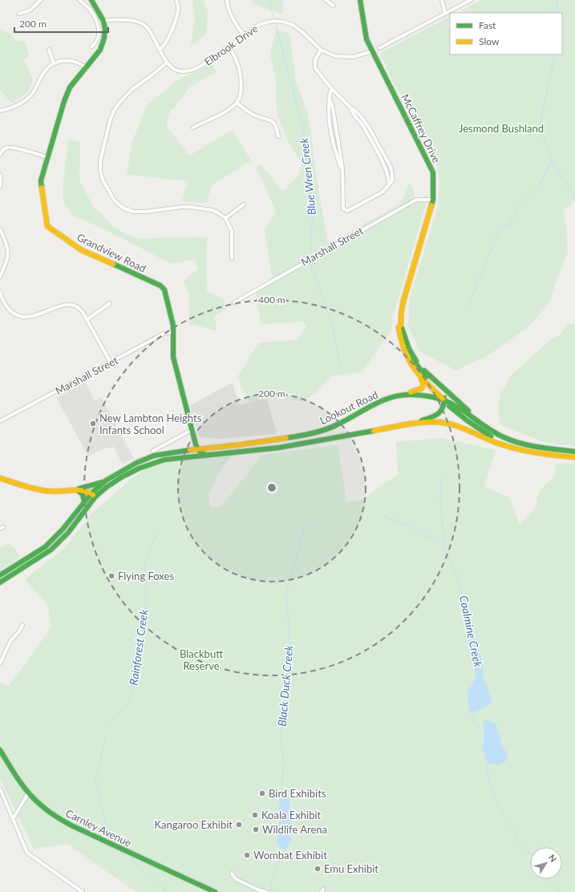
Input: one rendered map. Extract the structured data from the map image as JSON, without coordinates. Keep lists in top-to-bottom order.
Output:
{
  "streets": {
    "main road": [
      "McCaffrey Drive",
      "Grandview Road",
      "Lookout Road",
      "Carnley Avenue"
    ],
    "street": ["Elbrook Drive", "Marshall Street"]
  },
  "crossings": [
    ["Elbrook Drive", "McCaffrey Drive"],
    ["Elbrook Drive", "Grandview Road"],
    ["McCaffrey Drive", "Marshall Street"],
    ["Marshall Street", "Grandview Road"],
    ["Grandview Road", "Lookout Road"]
  ],
  "water": [
    "Blue Wren Creek",
    "Coalmine Creek",
    "Rainforest Creek",
    "Black Duck Creek"
  ],
  "parks": ["Jesmond Bushland", "Blackbutt Reserve"],
  "places": [
    "New Lambton Heights Infants School",
    "Flying Foxes",
    "Bird Exhibits",
    "Koala Exhibit",
    "Kangaroo Exhibit",
    "Wildlife Arena",
    "Wombat Exhibit",
    "Emu Exhibit"
  ],
  "legend": ["Fast", "Slow"],
  "scale_bar": "200 m",
  "north": "top right",
  "rings": ["400 m", "200 m"]
}
